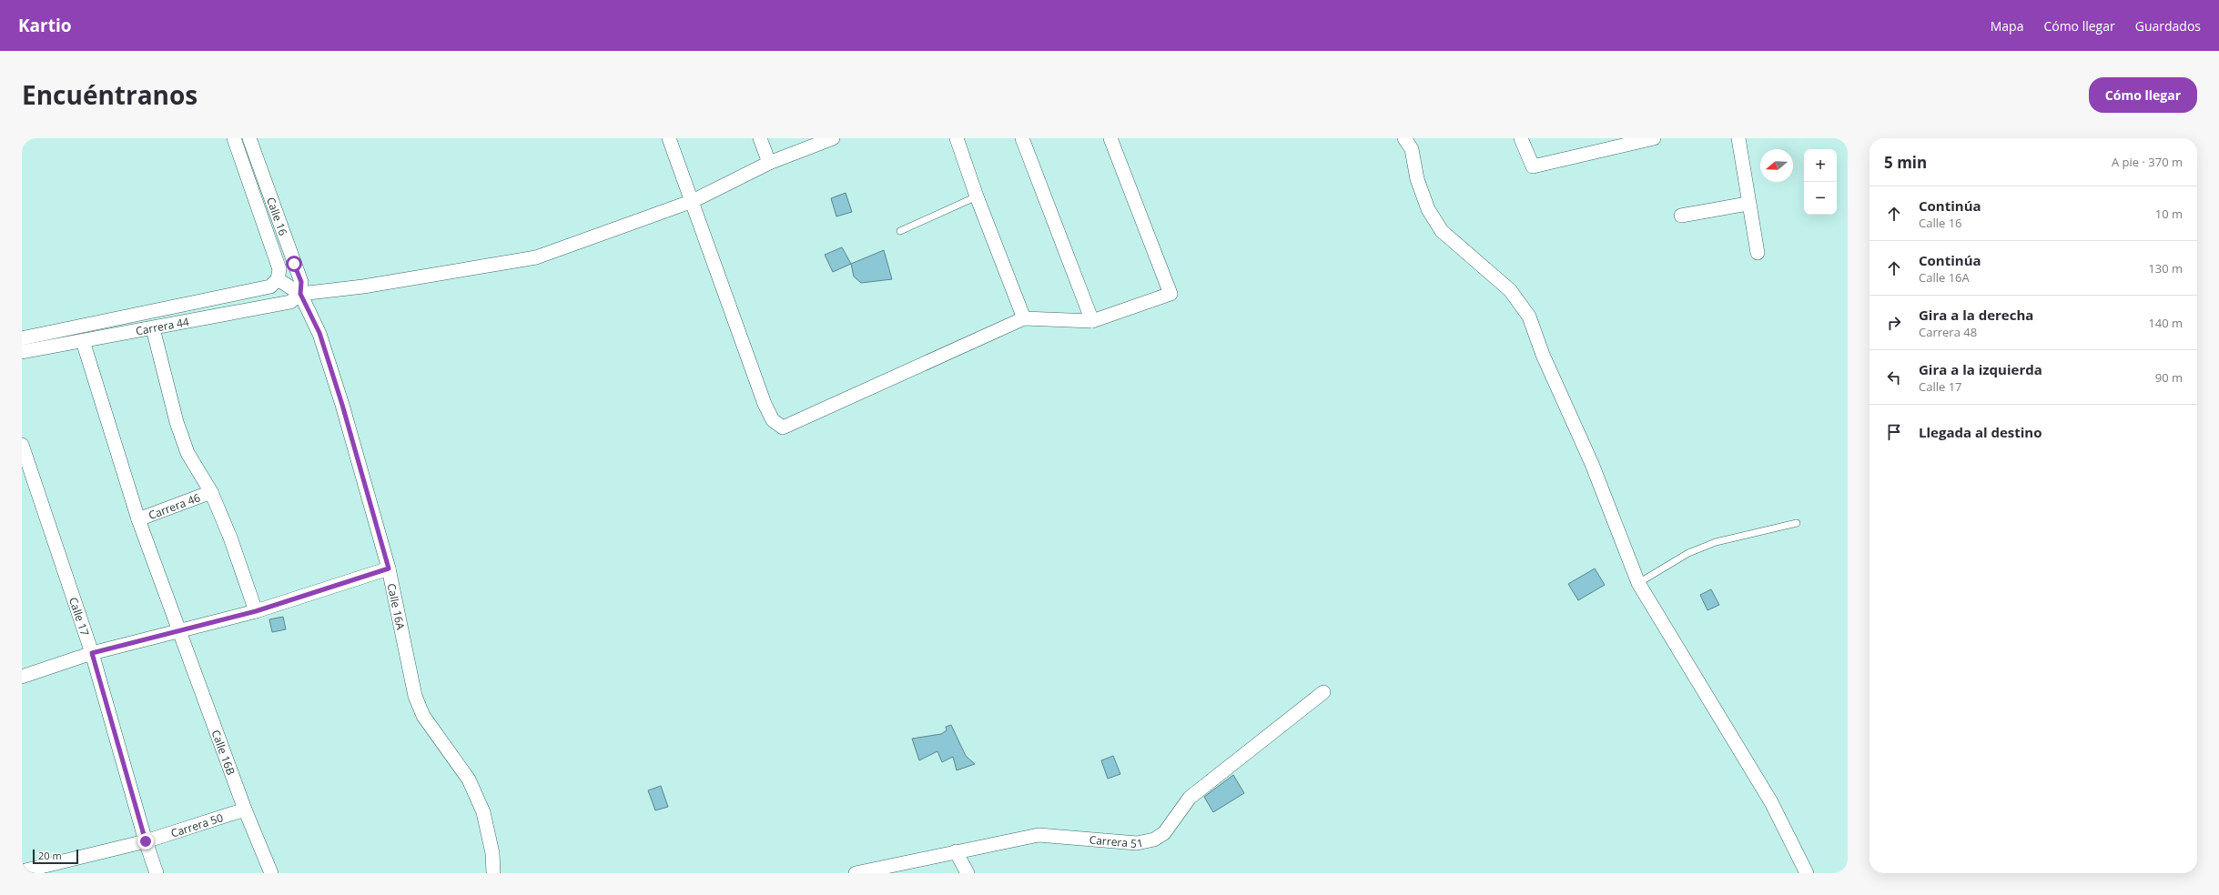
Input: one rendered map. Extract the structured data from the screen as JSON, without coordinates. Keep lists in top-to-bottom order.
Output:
{
  "streets": {
    "street": [
      "Calle 16",
      "Carrera 44",
      "Carrera 46",
      "Calle 16A",
      "Calle 17",
      "Calle 16B",
      "Carrera 50",
      "Carrera 51"
    ]
  },
  "crossings": [
    ["Calle 16", "Carrera 44"],
    ["Calle 16", "Calle 16A"],
    ["Carrera 44", "Calle 16A"],
    ["Carrera 44", "Calle 16B"],
    ["Carrera 46", "Calle 16B"],
    ["Calle 17", "Carrera 50"],
    ["Calle 16B", "Carrera 50"]
  ],
  "scale_bar": "20 m",
  "north": "left",
  "page": {
    "header": "Kartio",
    "nav": ["Mapa", "Cómo llegar", "Guardados"],
    "title": "Encuéntranos",
    "buttons": "Cómo llegar",
    "heading": ["5 min", "A pie · 370 m"],
    "map_buttons": ["+", "−"],
    "list": [
      ["Continúa", "Calle 16", "10 m"],
      ["Continúa", "Calle 16A", "130 m"],
      ["Gira a la derecha", "Carrera 48", "140 m"],
      ["Gira a la izquierda", "Calle 17", "90 m"],
      "Llegada al destino"
    ],
    "scale": "20 m"
  }
}
